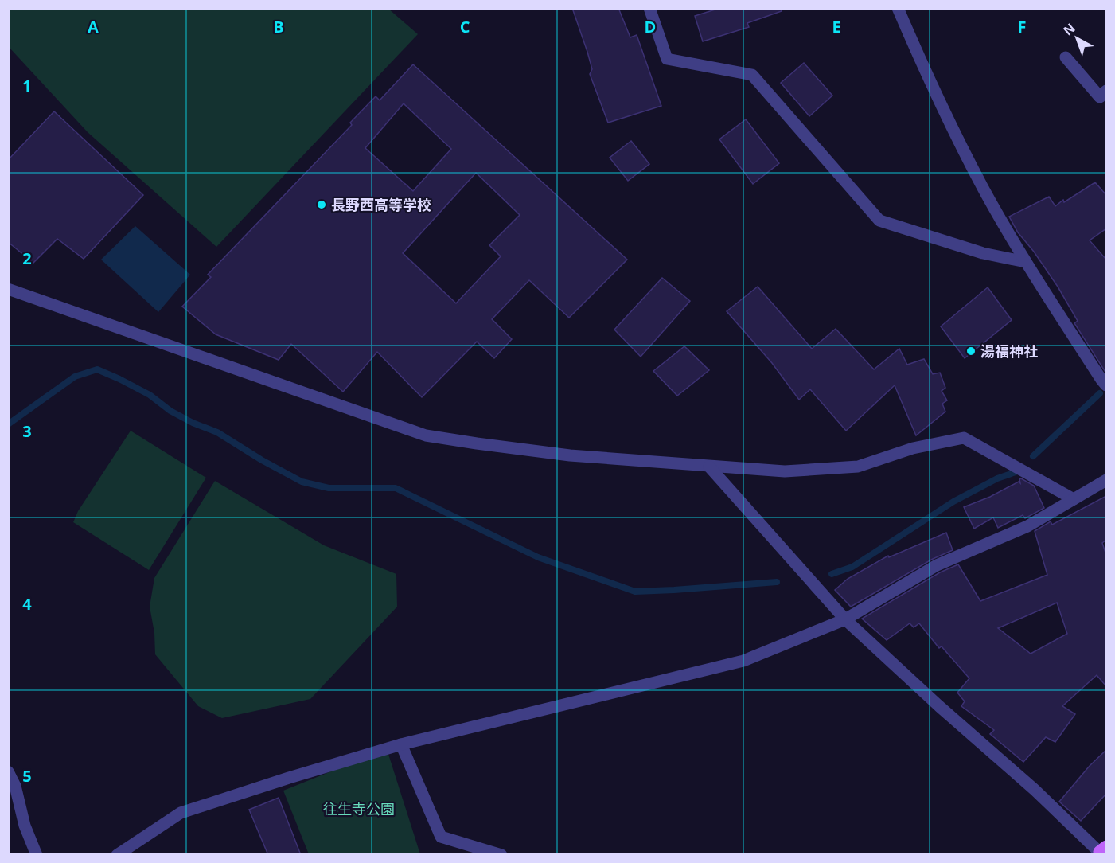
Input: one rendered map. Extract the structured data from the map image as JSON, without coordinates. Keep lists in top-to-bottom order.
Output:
{
  "parks": ["往生寺公園"],
  "places": ["長野西高等学校", "湯福神社"],
  "north": "top left",
  "grid": {
    "columns": [
      "A",
      "B",
      "C",
      "D",
      "E",
      "F"
    ],
    "rows": [
      "1",
      "2",
      "3",
      "4",
      "5"
    ]
  }
}
